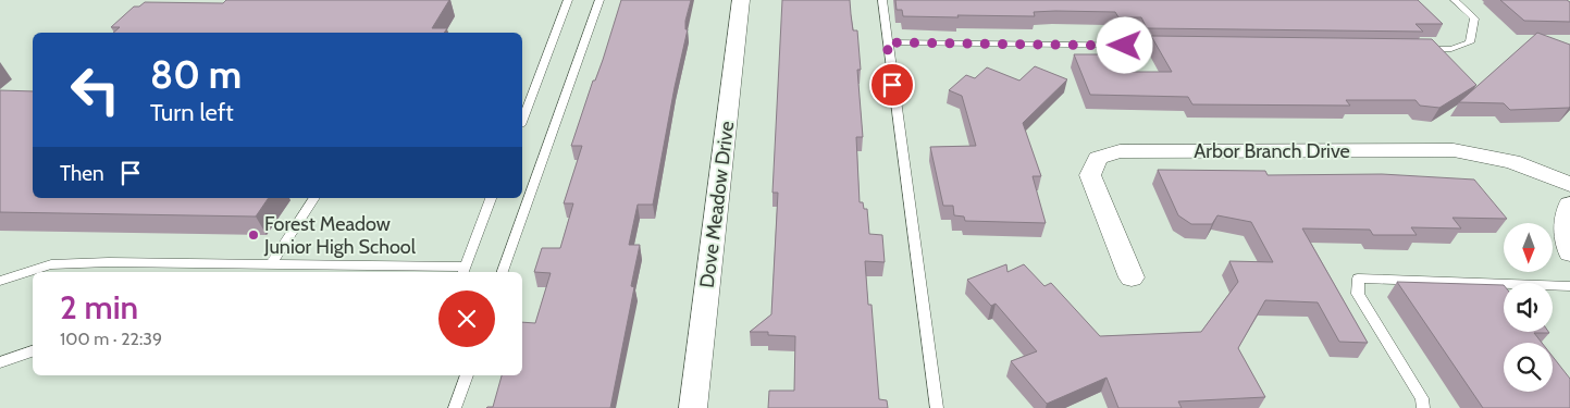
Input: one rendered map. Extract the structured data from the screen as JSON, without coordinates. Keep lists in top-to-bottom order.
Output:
{
  "streets": {
    "street": ["Arbor Branch Drive", "Dove Meadow Drive"]
  },
  "places": ["Forest Meadow Junior High School"],
  "north": "bottom",
  "page": {
    "turn": ["80 m", "Turn left"],
    "then": "Then",
    "heading": ["2 min", "100 m · 22:39"]
  }
}
